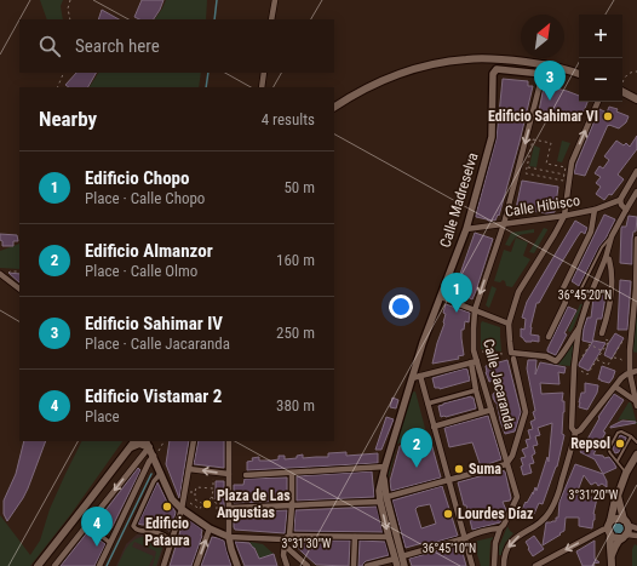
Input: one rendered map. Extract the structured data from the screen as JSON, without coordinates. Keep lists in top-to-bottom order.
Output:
{
  "streets": {
    "street": ["Calle Madreselva", "Calle Hibisco", "Calle Jacaranda"]
  },
  "crossings": [
    ["Calle Madreselva", "Calle Hibisco"],
    ["Calle Madreselva", "Calle Jacaranda"],
    ["Calle Hibisco", "Calle Jacaranda"]
  ],
  "places": [
    "Edificio Sahimar VI",
    "Repsol",
    "Suma",
    "Plaza de Las Angustias",
    "Edificio Pataura",
    "Lourdes Díaz"
  ],
  "north": "top right",
  "page": {
    "map_buttons": ["+", "−"],
    "search": "Search here",
    "pins": [
      "3",
      "1",
      "2",
      "4"
    ],
    "heading": ["Nearby", "4 results"],
    "list": [
      {
        "mark": "1",
        "name": "Edificio Chopo",
        "note": "Place · Calle Chopo",
        "value": "50 m"
      },
      {
        "mark": "2",
        "name": "Edificio Almanzor",
        "note": "Place · Calle Olmo",
        "value": "160 m"
      },
      {
        "mark": "3",
        "name": "Edificio Sahimar IV",
        "note": "Place · Calle Jacaranda",
        "value": "250 m"
      },
      {
        "mark": "4",
        "name": "Edificio Vistamar 2",
        "note": "Place",
        "value": "380 m"
      }
    ]
  },
  "coordinates": [
    "36°45'20\"N",
    "3°31'20\"W",
    "3°31'30\"W",
    "36°45'10\"N"
  ]
}
